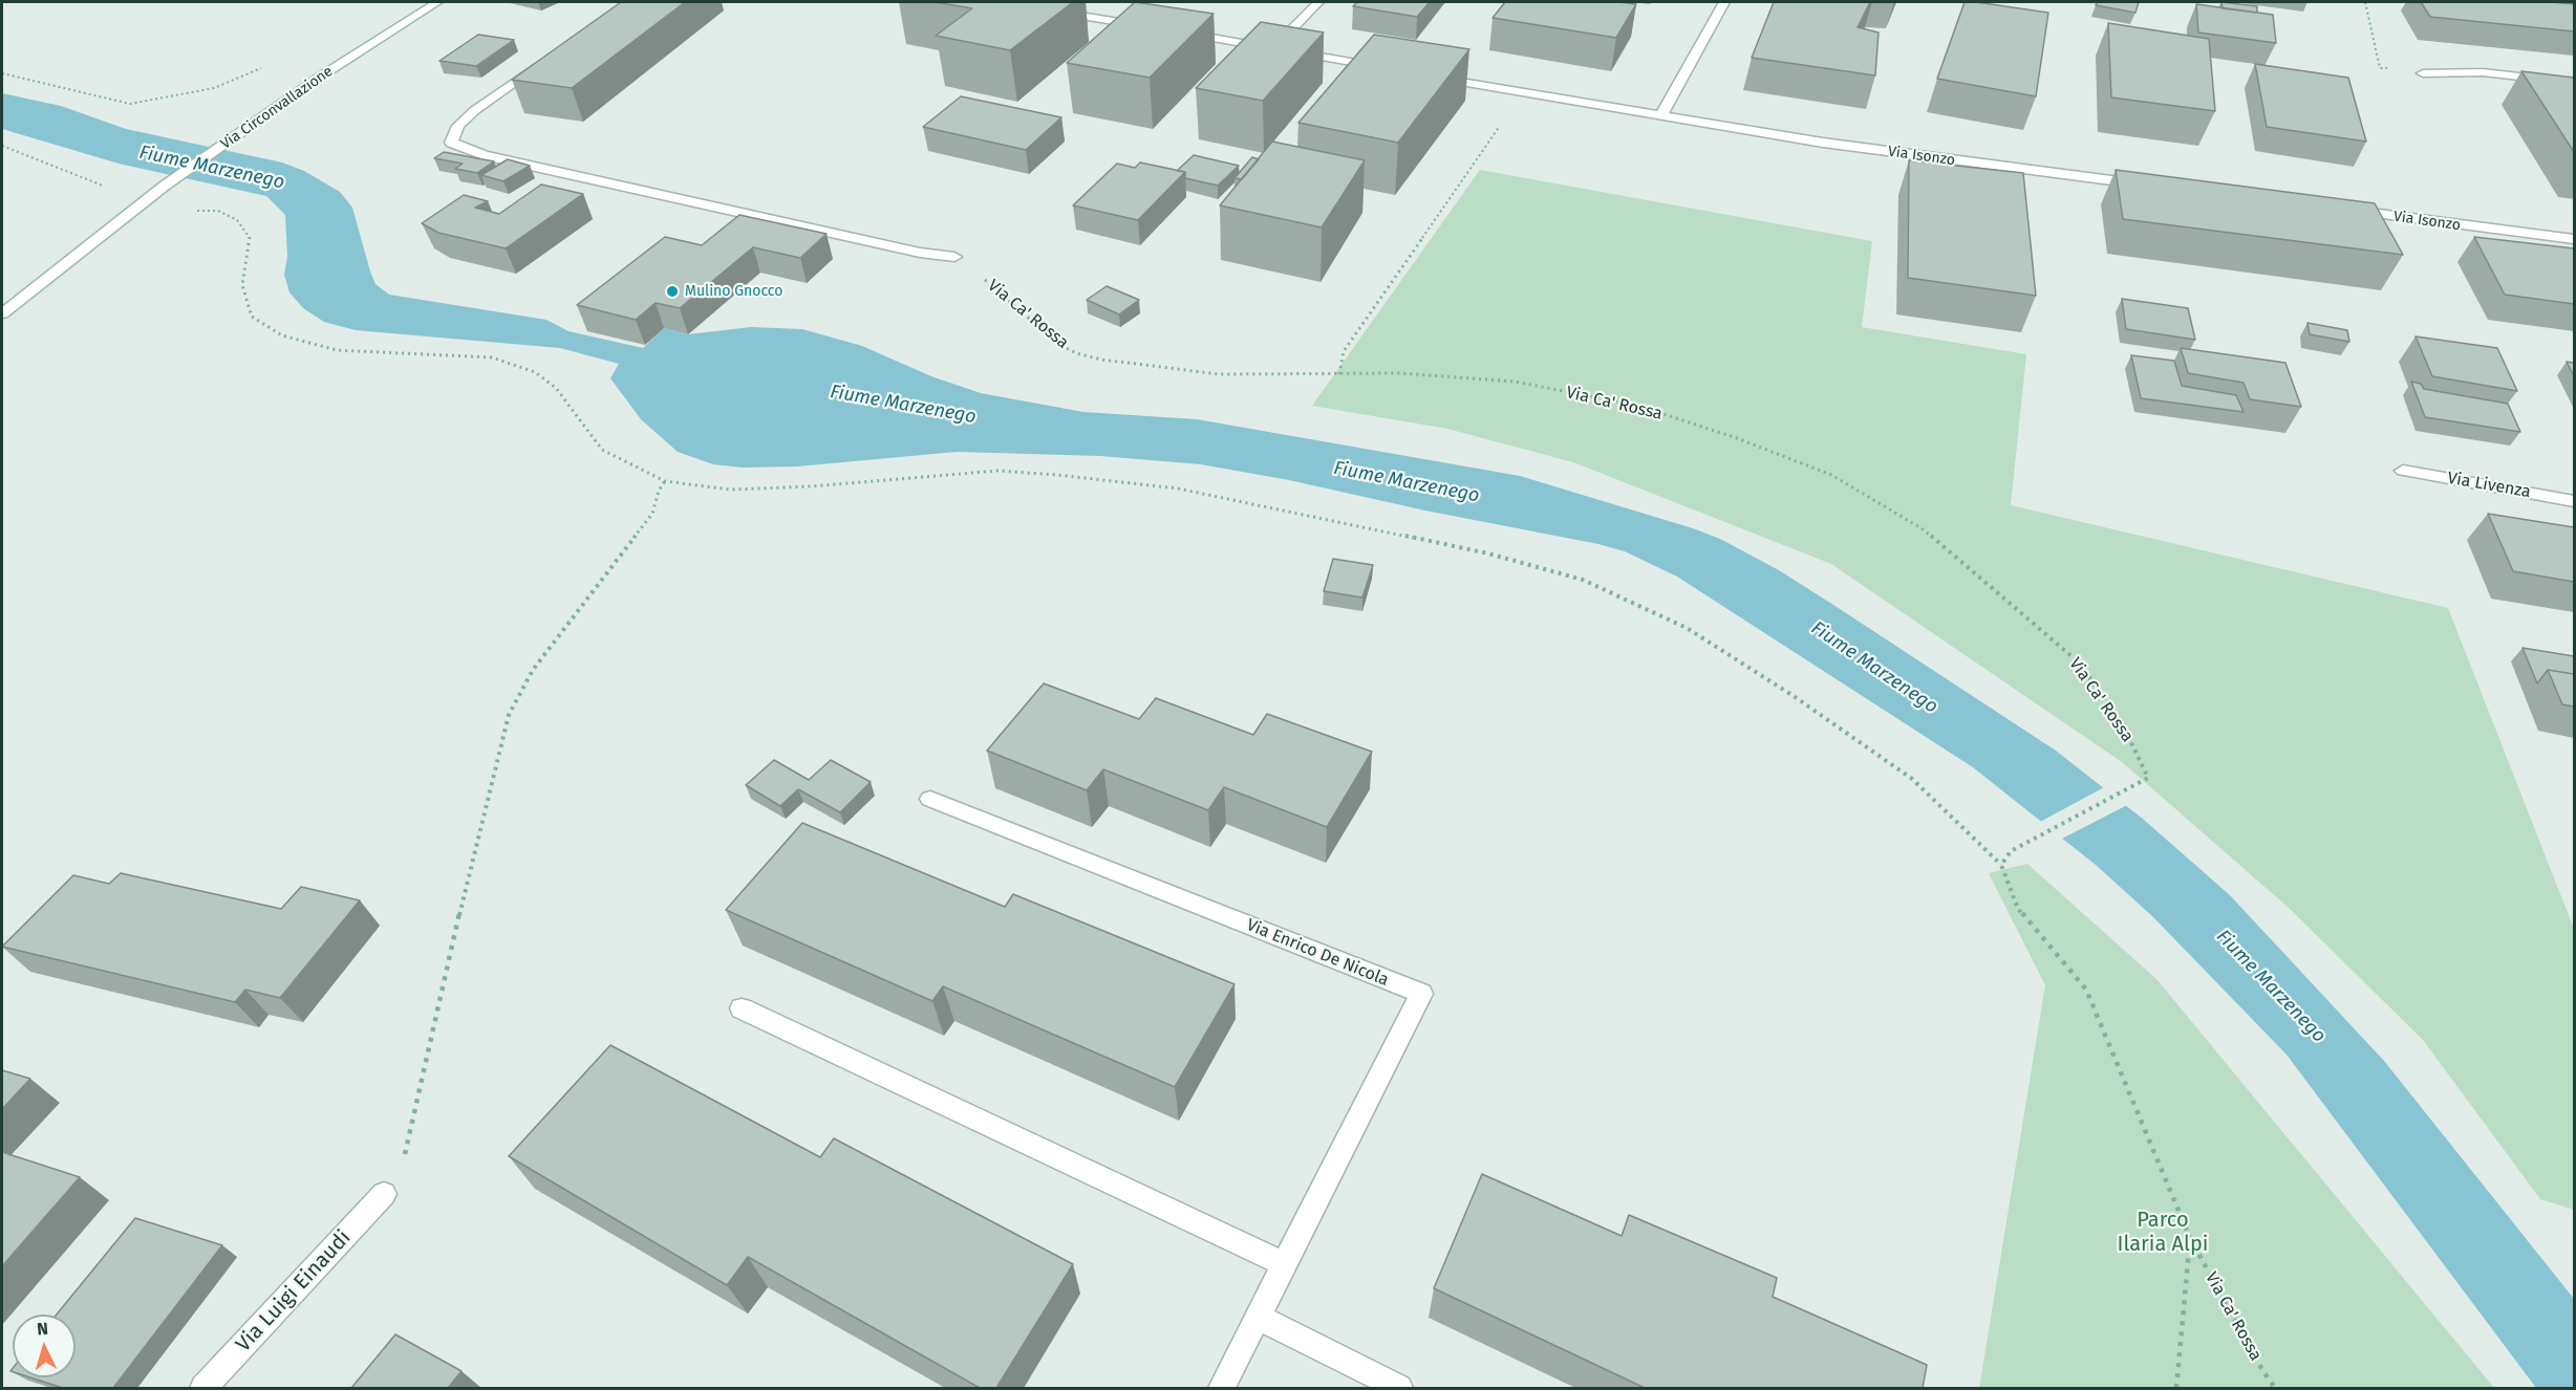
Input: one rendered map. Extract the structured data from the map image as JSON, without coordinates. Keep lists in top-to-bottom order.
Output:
{
  "streets": {
    "street": [
      "Via Circonvallazione",
      "Via Isonzo",
      "Via Livenza",
      "Via Enrico De Nicola",
      "Via Luigi Einaudi"
    ],
    "path": ["Via Ca' Rossa"]
  },
  "water": ["Fiume Marzenego"],
  "parks": ["Parco Ilaria Alpi"],
  "places": ["Mulino Gnocco"],
  "north": "top"
}
